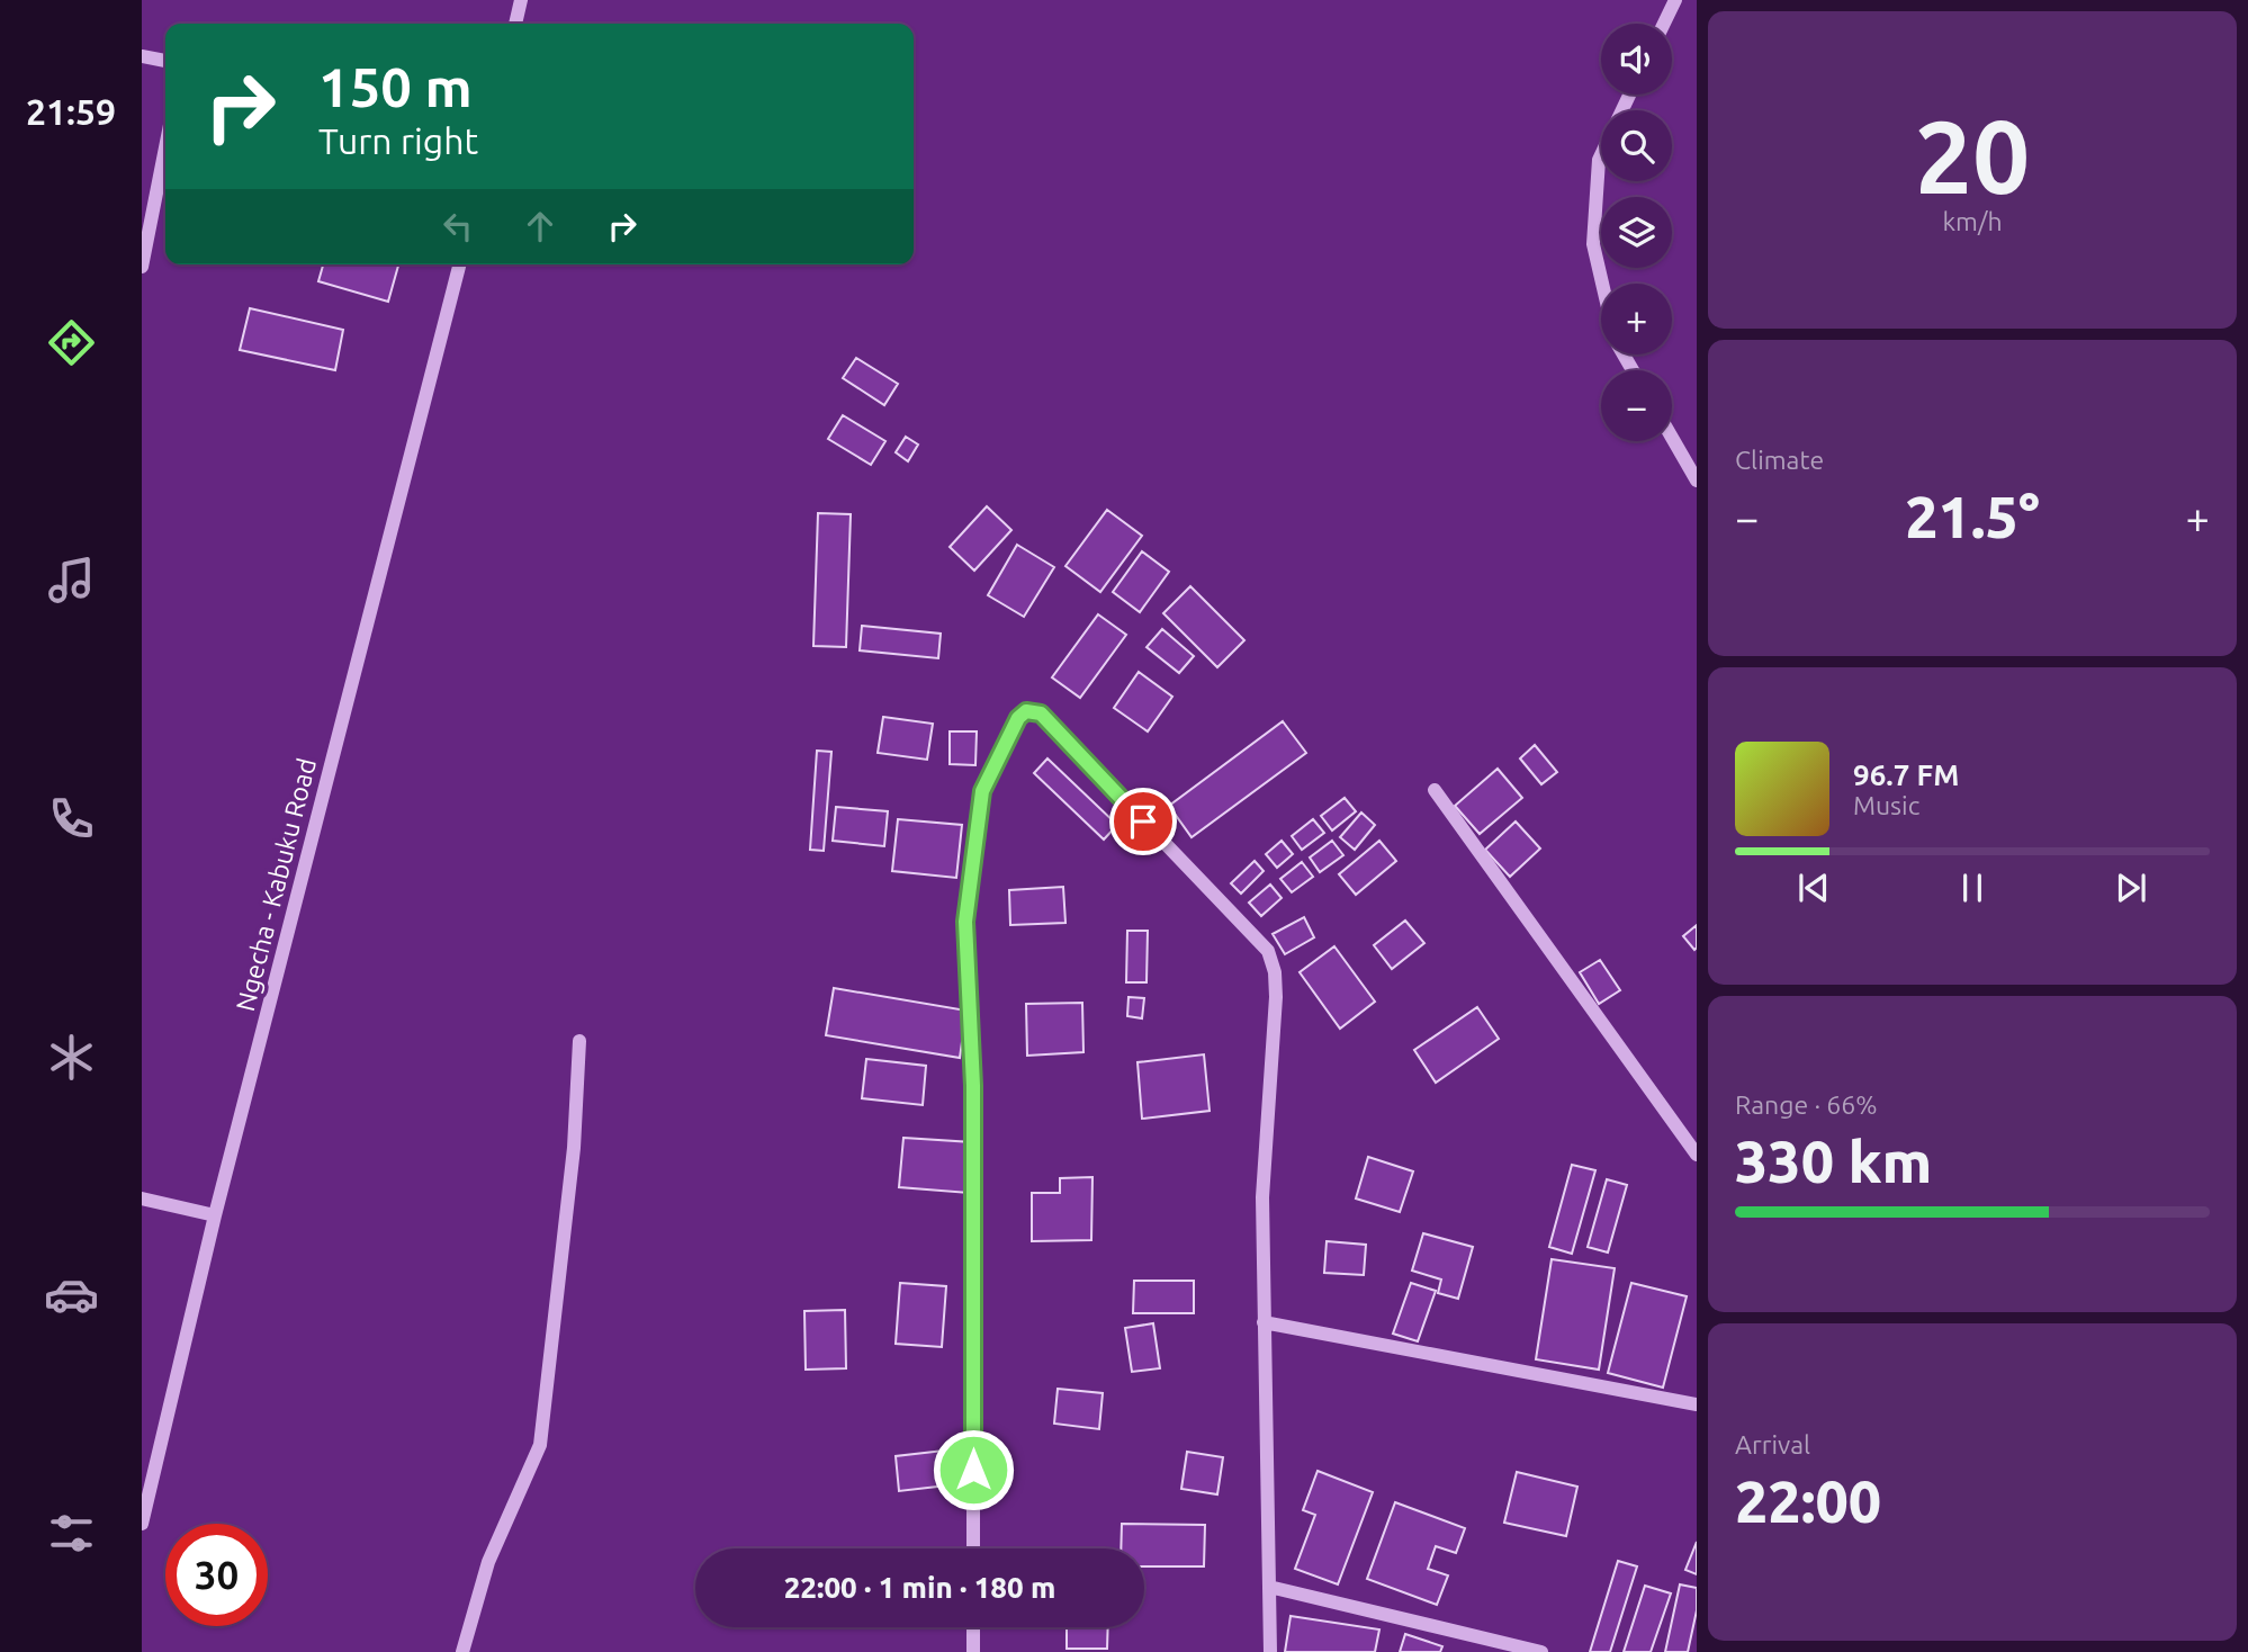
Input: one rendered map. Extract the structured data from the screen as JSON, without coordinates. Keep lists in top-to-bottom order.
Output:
{
  "streets": {
    "street": ["Ngecha - Kabuku Road"]
  },
  "page": {
    "tabs": "21:59",
    "tile": [
      ["20", "km/h"],
      "Climate",
      ["Range · 66%", "330 km"],
      ["Arrival", "22:00"]
    ],
    "map_buttons": ["+", "−"],
    "turn": ["150 m", "Turn right"],
    "heat": ["−", "21.5°", "+"],
    "song": ["96.7 FM", "Music"],
    "limit": "30",
    "trip": "22:00 · 1 min · 180 m"
  }
}
